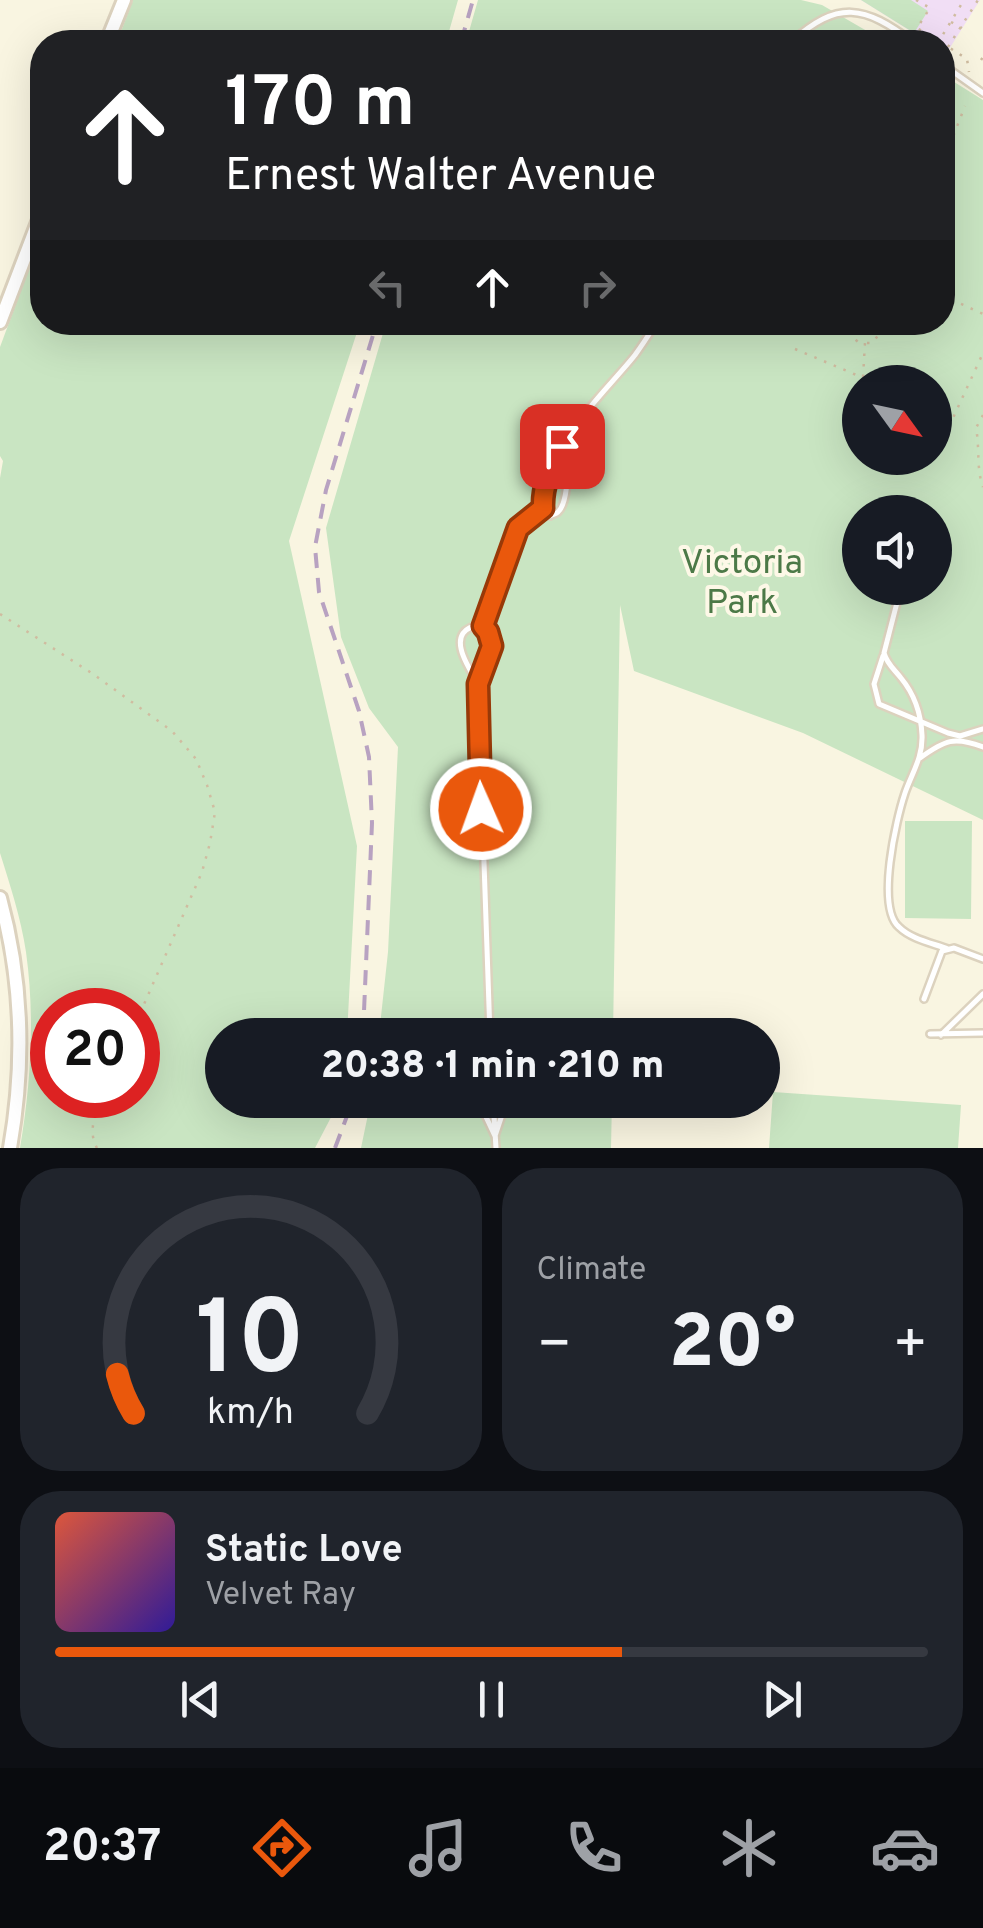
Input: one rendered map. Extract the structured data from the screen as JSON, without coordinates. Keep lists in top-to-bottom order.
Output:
{
  "parks": ["Victoria Park"],
  "north": "bottom right",
  "page": {
    "turn": ["170 m", "Ernest Walter Avenue"],
    "limit": "20",
    "trip": "20:38 · 1 min · 210 m",
    "tile": "Climate",
    "heat": ["−", "20°", "+"],
    "song": ["Static Love", "Velvet Ray"],
    "tabs": "20:37",
    "gauge": ["10", "km/h"]
  }
}
